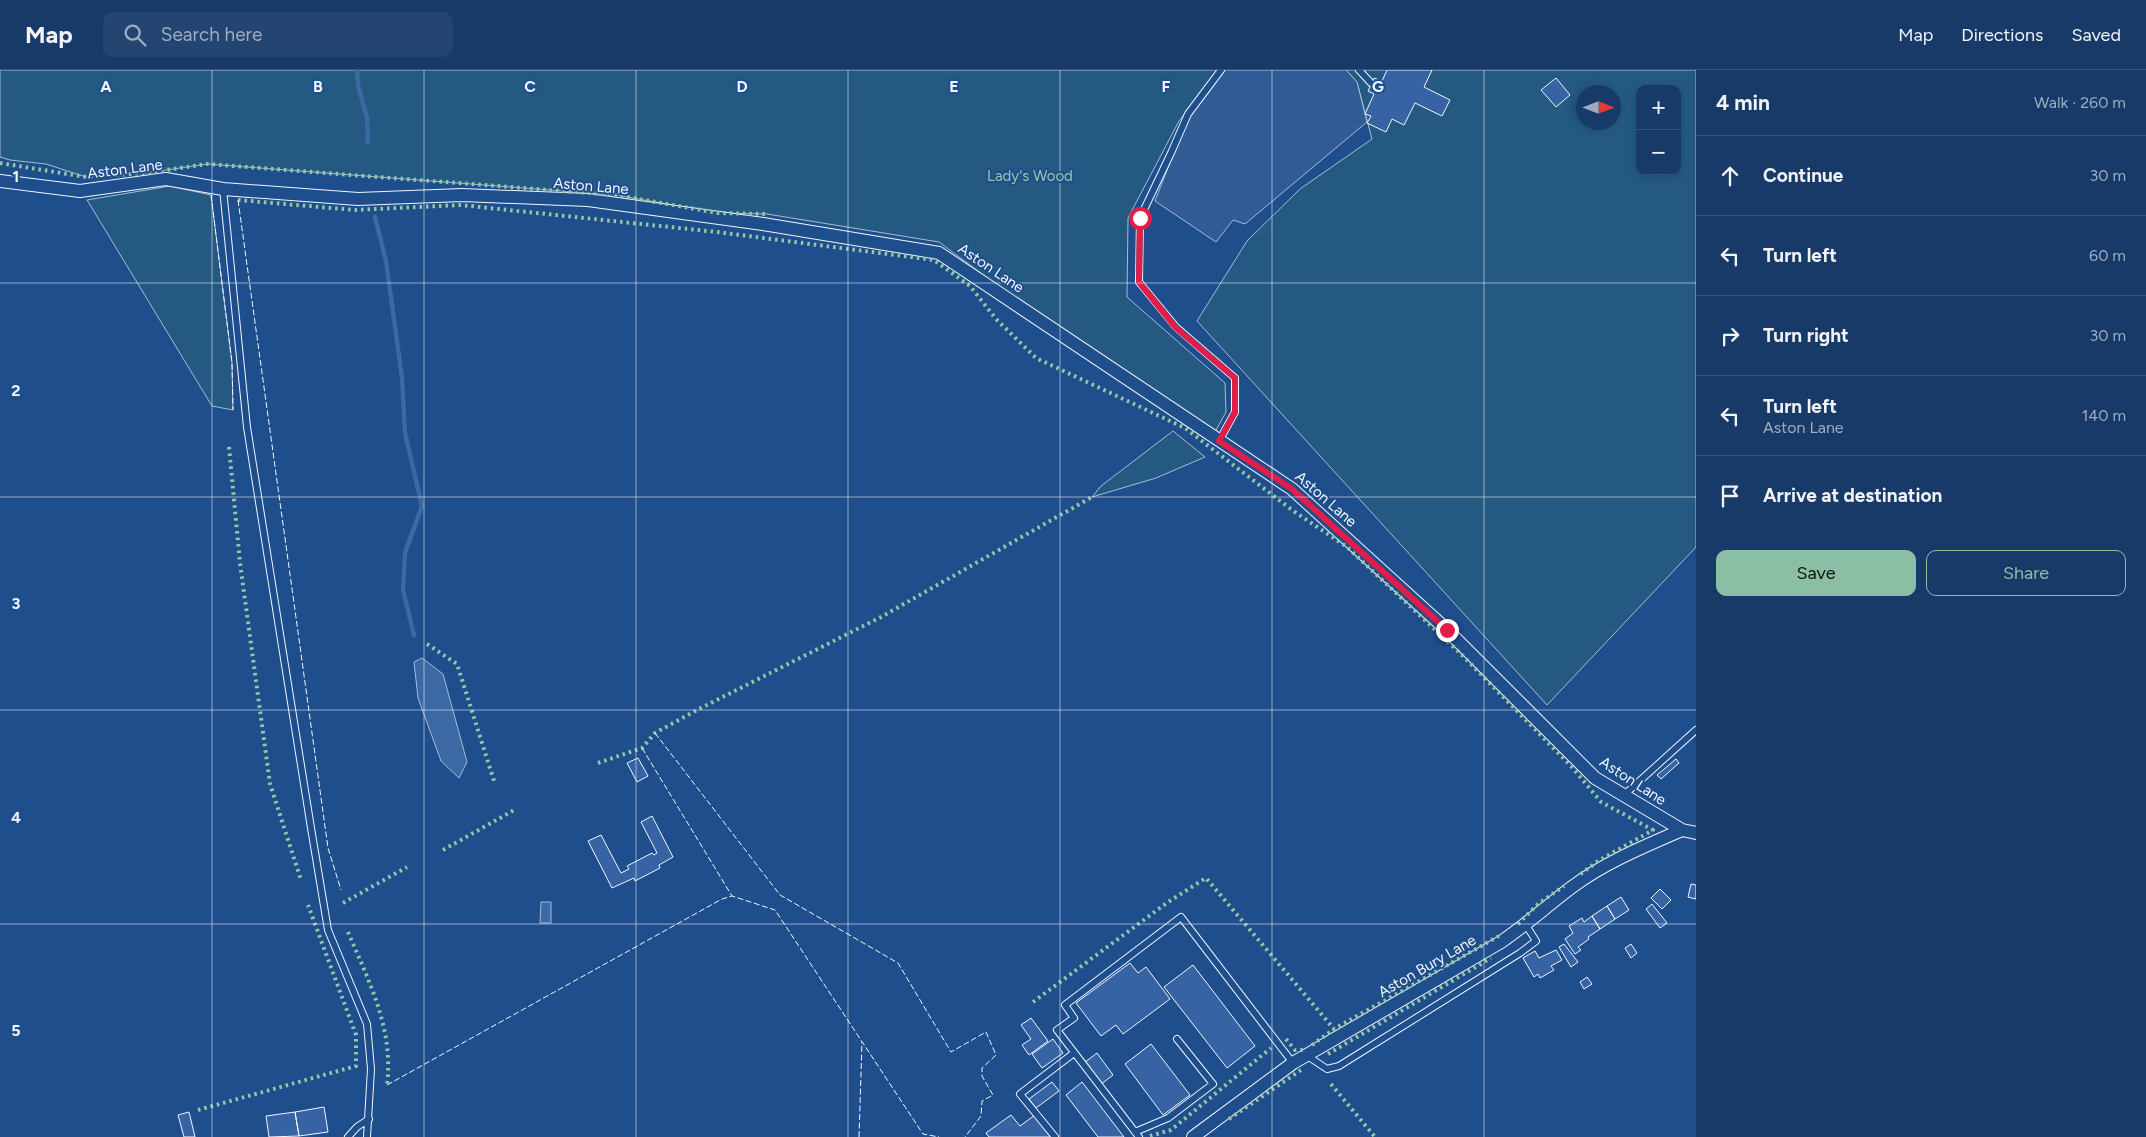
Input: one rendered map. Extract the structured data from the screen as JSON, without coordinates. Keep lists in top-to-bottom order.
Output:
{
  "streets": {
    "street": ["Aston Lane", "Aston Bury Lane"]
  },
  "crossings": [
    ["Aston Lane", "Aston Bury Lane"]
  ],
  "parks": ["Lady's Wood"],
  "north": "right",
  "page": {
    "header": "Map",
    "search": "Search here",
    "nav": ["Map", "Directions", "Saved"],
    "heading": ["4 min", "Walk · 260 m"],
    "map_buttons": ["+", "−"],
    "list": [
      ["Continue", "30 m"],
      ["Turn left", "60 m"],
      ["Turn right", "30 m"],
      ["Turn left", "Aston Lane", "140 m"],
      "Arrive at destination"
    ],
    "buttons": ["Save", "Share"]
  },
  "grid": {
    "columns": [
      "A",
      "B",
      "C",
      "D",
      "E",
      "F",
      "G"
    ],
    "rows": [
      "1",
      "2",
      "3",
      "4",
      "5"
    ]
  }
}
